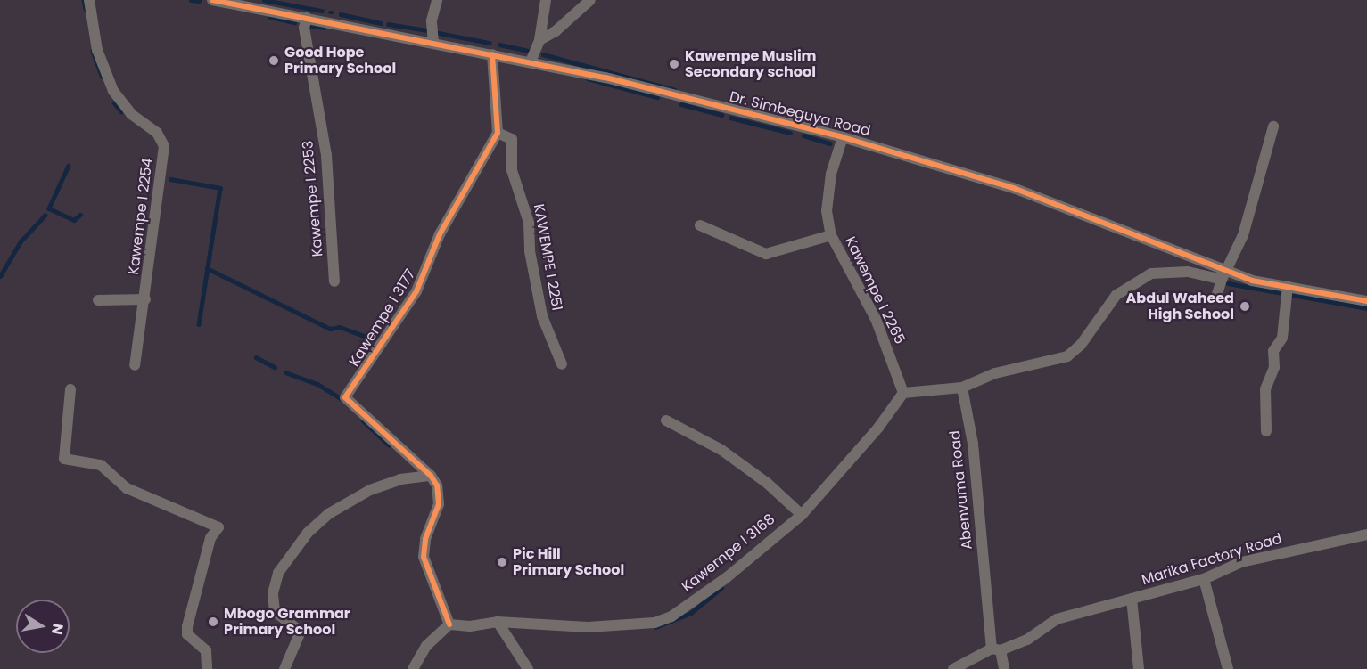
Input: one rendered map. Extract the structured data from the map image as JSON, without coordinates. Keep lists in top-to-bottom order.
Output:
{
  "streets": {
    "street": [
      "Dr. Simbeguya Road",
      "Kawempe I 2253",
      "Kawempe I 2254",
      "KAWEMPE I 2251",
      "Kawempe I 2265",
      "Kawempe I 3177",
      "Abenvuma Road",
      "Kawempe I 3168",
      "Marika Factory Road"
    ]
  },
  "crossings": [
    ["Dr. Simbeguya Road", "Kawempe I 2253"],
    ["Dr. Simbeguya Road", "Kawempe I 2265"],
    ["KAWEMPE I 2251", "Kawempe I 3177"],
    ["Kawempe I 2265", "Kawempe I 3168"],
    ["Abenvuma Road", "Marika Factory Road"]
  ],
  "places": [
    "Good Hope Primary School",
    "Kawempe Muslim Secondary school",
    "Abdul Waheed High School",
    "Pic Hill Primary School",
    "Mbogo Grammar Primary School"
  ],
  "north": "right"
}
